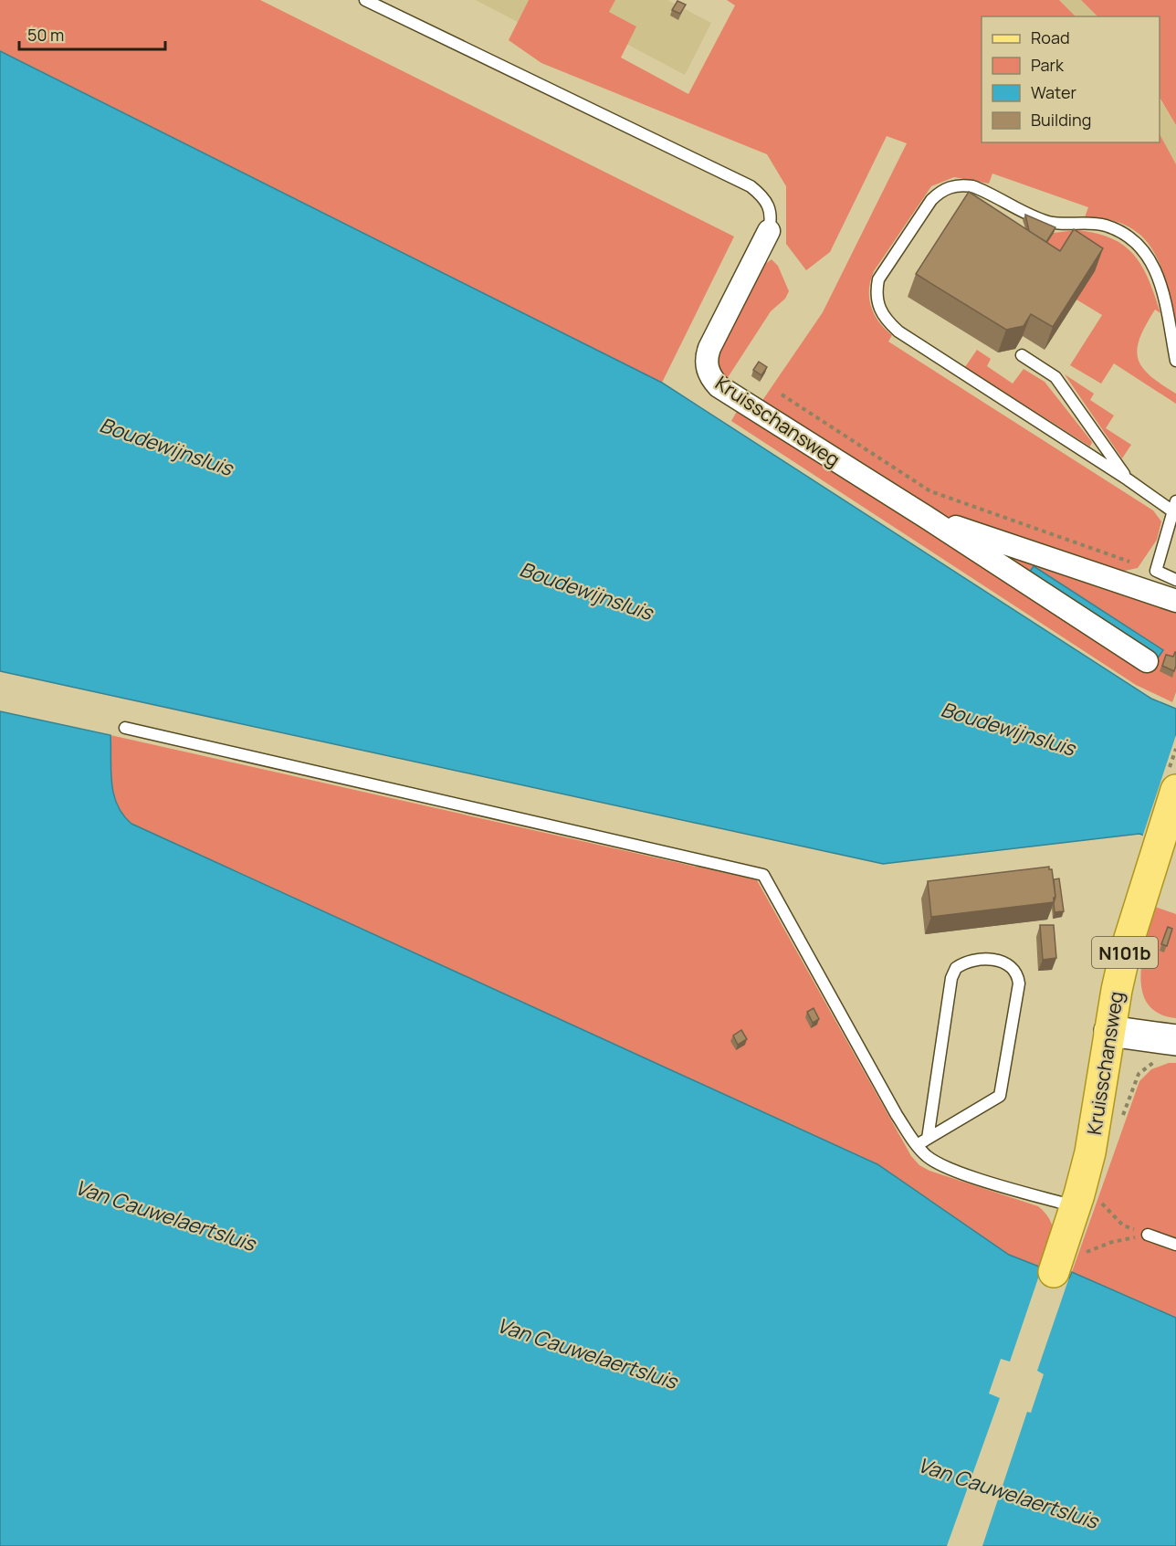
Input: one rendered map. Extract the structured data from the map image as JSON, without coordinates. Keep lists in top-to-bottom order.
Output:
{
  "streets": {
    "main road": ["Kruisschansweg", "N101b"]
  },
  "water": ["Boudewijnsluis", "Van Cauwelaertsluis"],
  "legend": [
    "Road",
    "Park",
    "Water",
    "Building"
  ],
  "scale_bar": "50 m"
}
